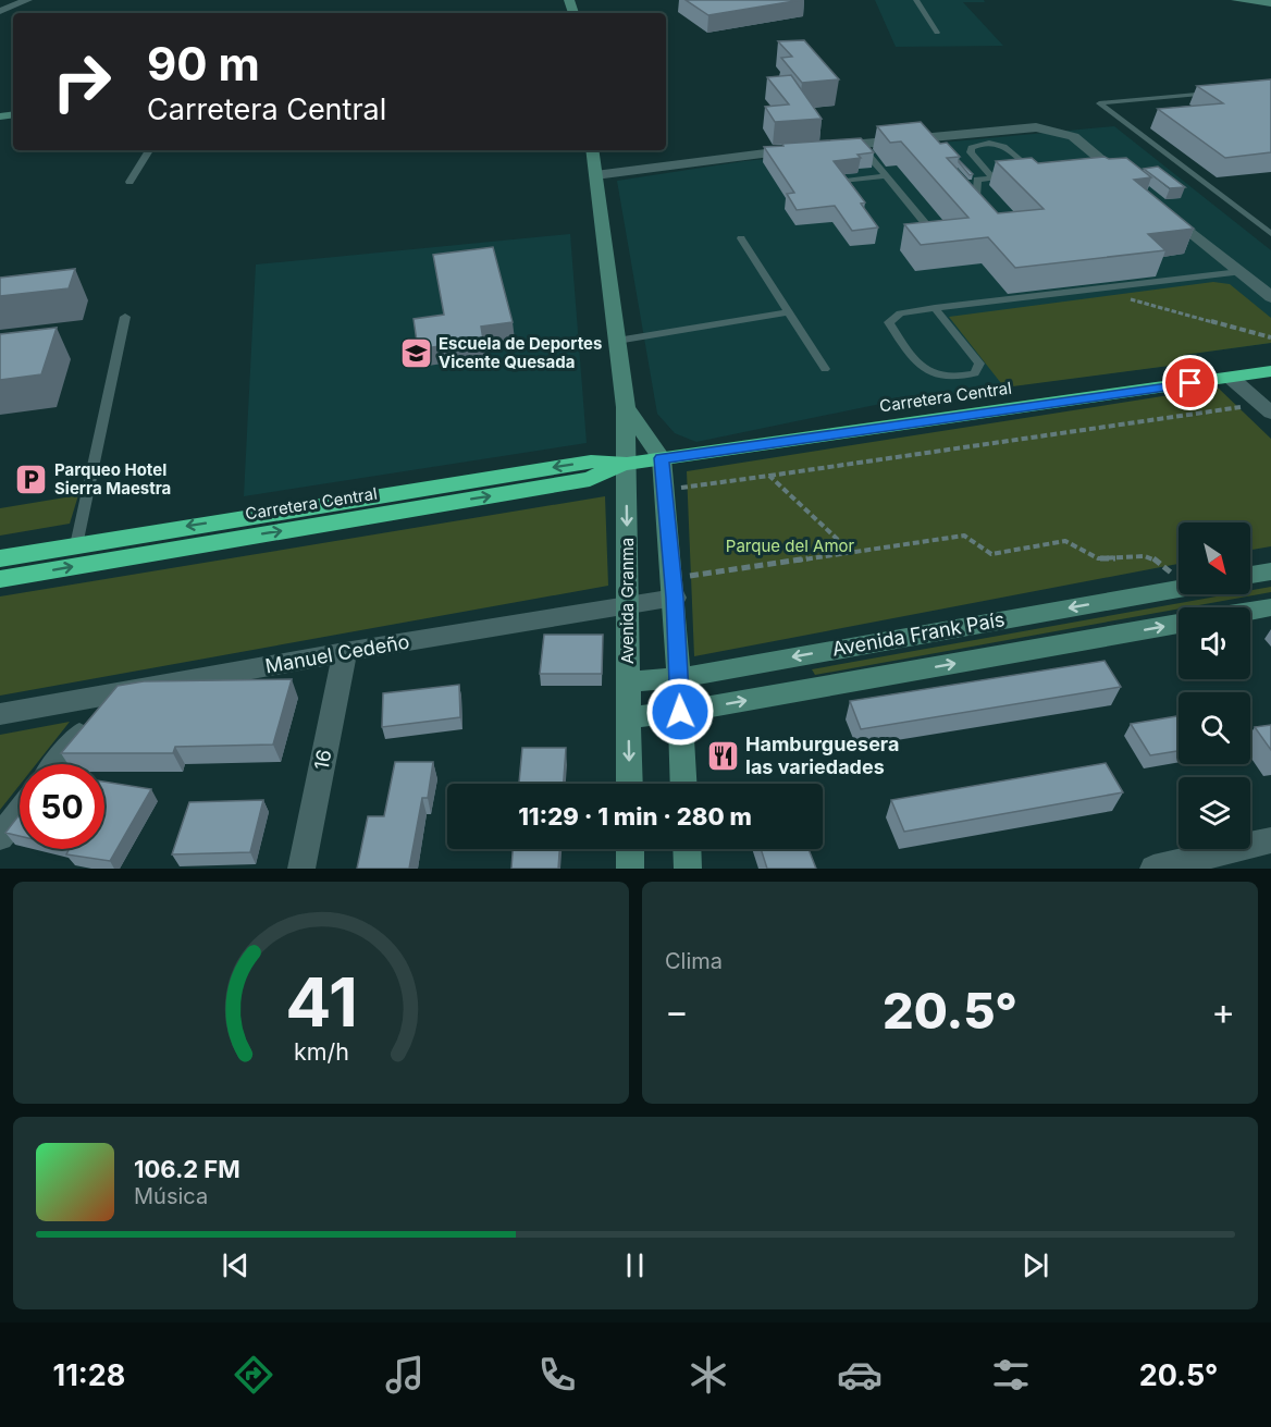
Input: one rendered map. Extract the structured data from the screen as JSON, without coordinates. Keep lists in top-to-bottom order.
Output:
{
  "streets": {
    "highway": ["Carretera Central"],
    "main road": ["Avenida Granma", "Avenida Frank País"],
    "street": ["Manuel Cedeño", "16"]
  },
  "crossings": [
    ["Carretera Central", "Avenida Granma"],
    ["Avenida Granma", "Avenida Frank País"],
    ["Avenida Granma", "Manuel Cedeño"],
    ["Manuel Cedeño", "16"]
  ],
  "parks": ["Parque del Amor"],
  "places": {
    "school or university": ["Escuela de Deportes Vicente Quesada"],
    "parking": ["Parqueo Hotel Sierra Maestra"],
    "restaurant": ["Hamburguesera las variedades"]
  },
  "north": "bottom right",
  "page": {
    "turn": ["90 m", "Carretera Central"],
    "limit": "50",
    "trip": "11:29 · 1 min · 280 m",
    "tile": "Clima",
    "heat": ["−", "20.5°", "+"],
    "song": ["106.2 FM", "Música"],
    "tabs": ["11:28", "20.5°"],
    "gauge": ["41", "km/h"]
  }
}
